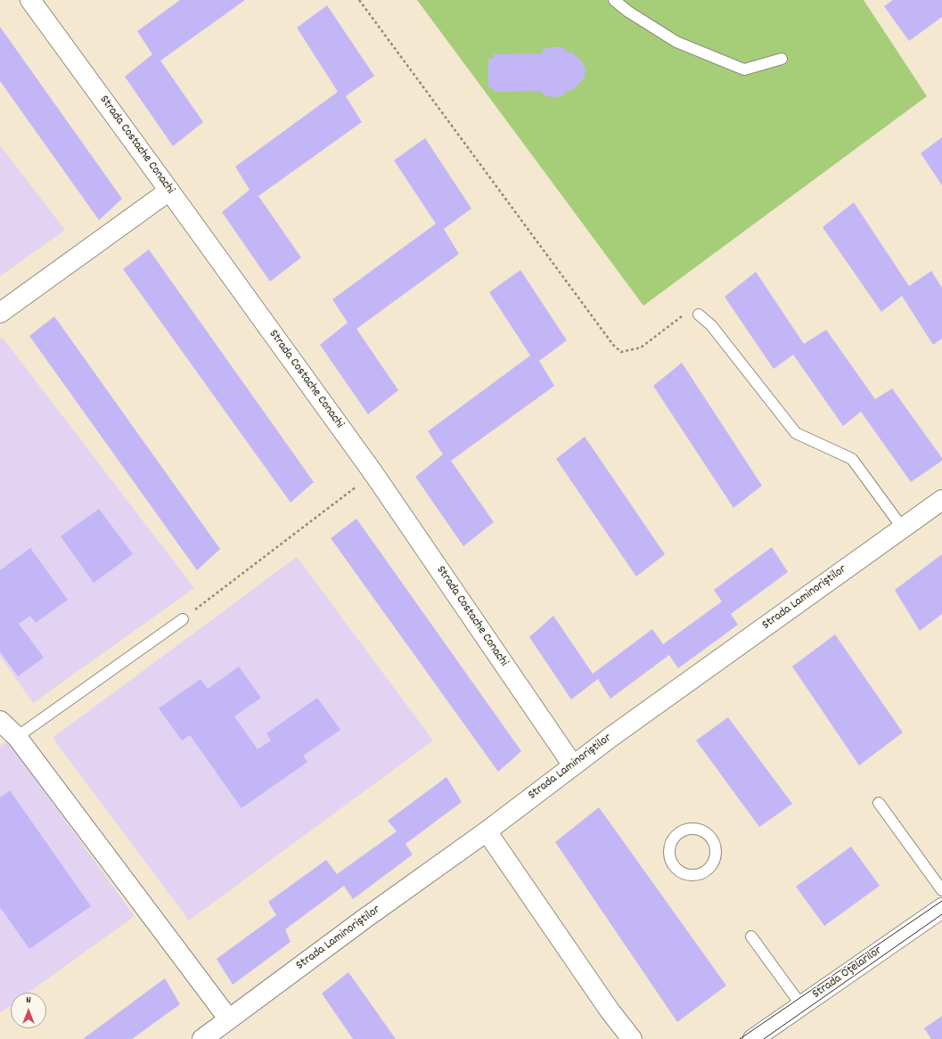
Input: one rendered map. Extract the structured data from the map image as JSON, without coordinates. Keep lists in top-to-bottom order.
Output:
{
  "streets": {
    "street": ["Strada Costache Conachi", "Strada Laminoriștilor", "Strada Oțelarilor"]
  },
  "crossings": [
    ["Strada Costache Conachi", "Strada Laminoriștilor"]
  ],
  "north": "top"
}
